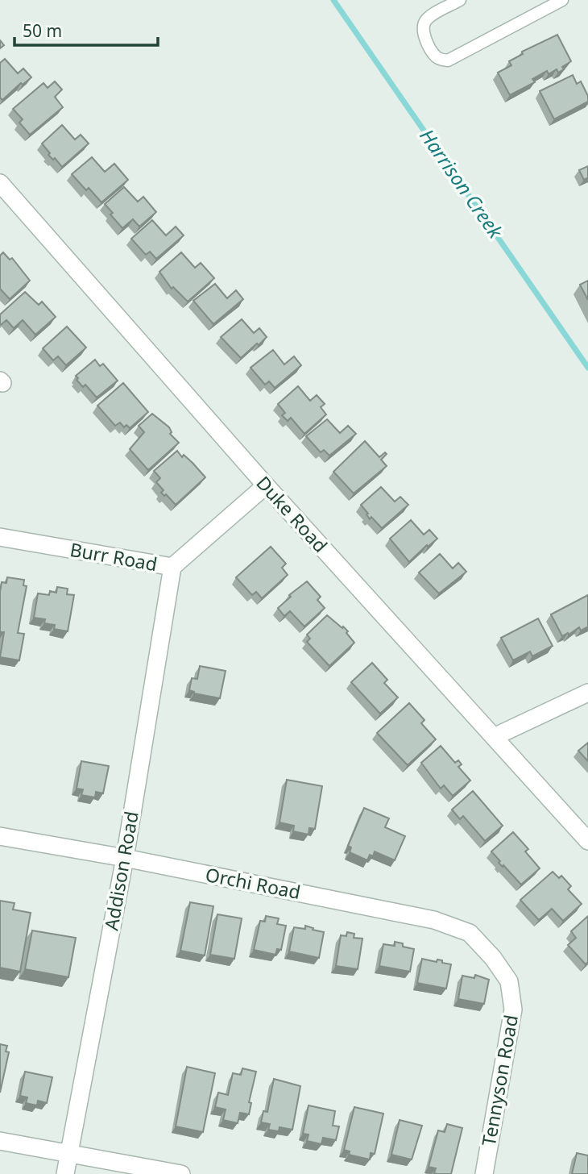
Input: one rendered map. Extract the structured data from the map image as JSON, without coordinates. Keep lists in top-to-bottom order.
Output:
{
  "streets": {
    "street": [
      "Duke Road",
      "Burr Road",
      "Addison Road",
      "Orchi Road",
      "Tennyson Road"
    ]
  },
  "crossings": [
    ["Duke Road", "Burr Road"],
    ["Burr Road", "Addison Road"],
    ["Addison Road", "Orchi Road"],
    ["Orchi Road", "Tennyson Road"]
  ],
  "water": ["Harrison Creek"],
  "scale_bar": "50 m"
}
